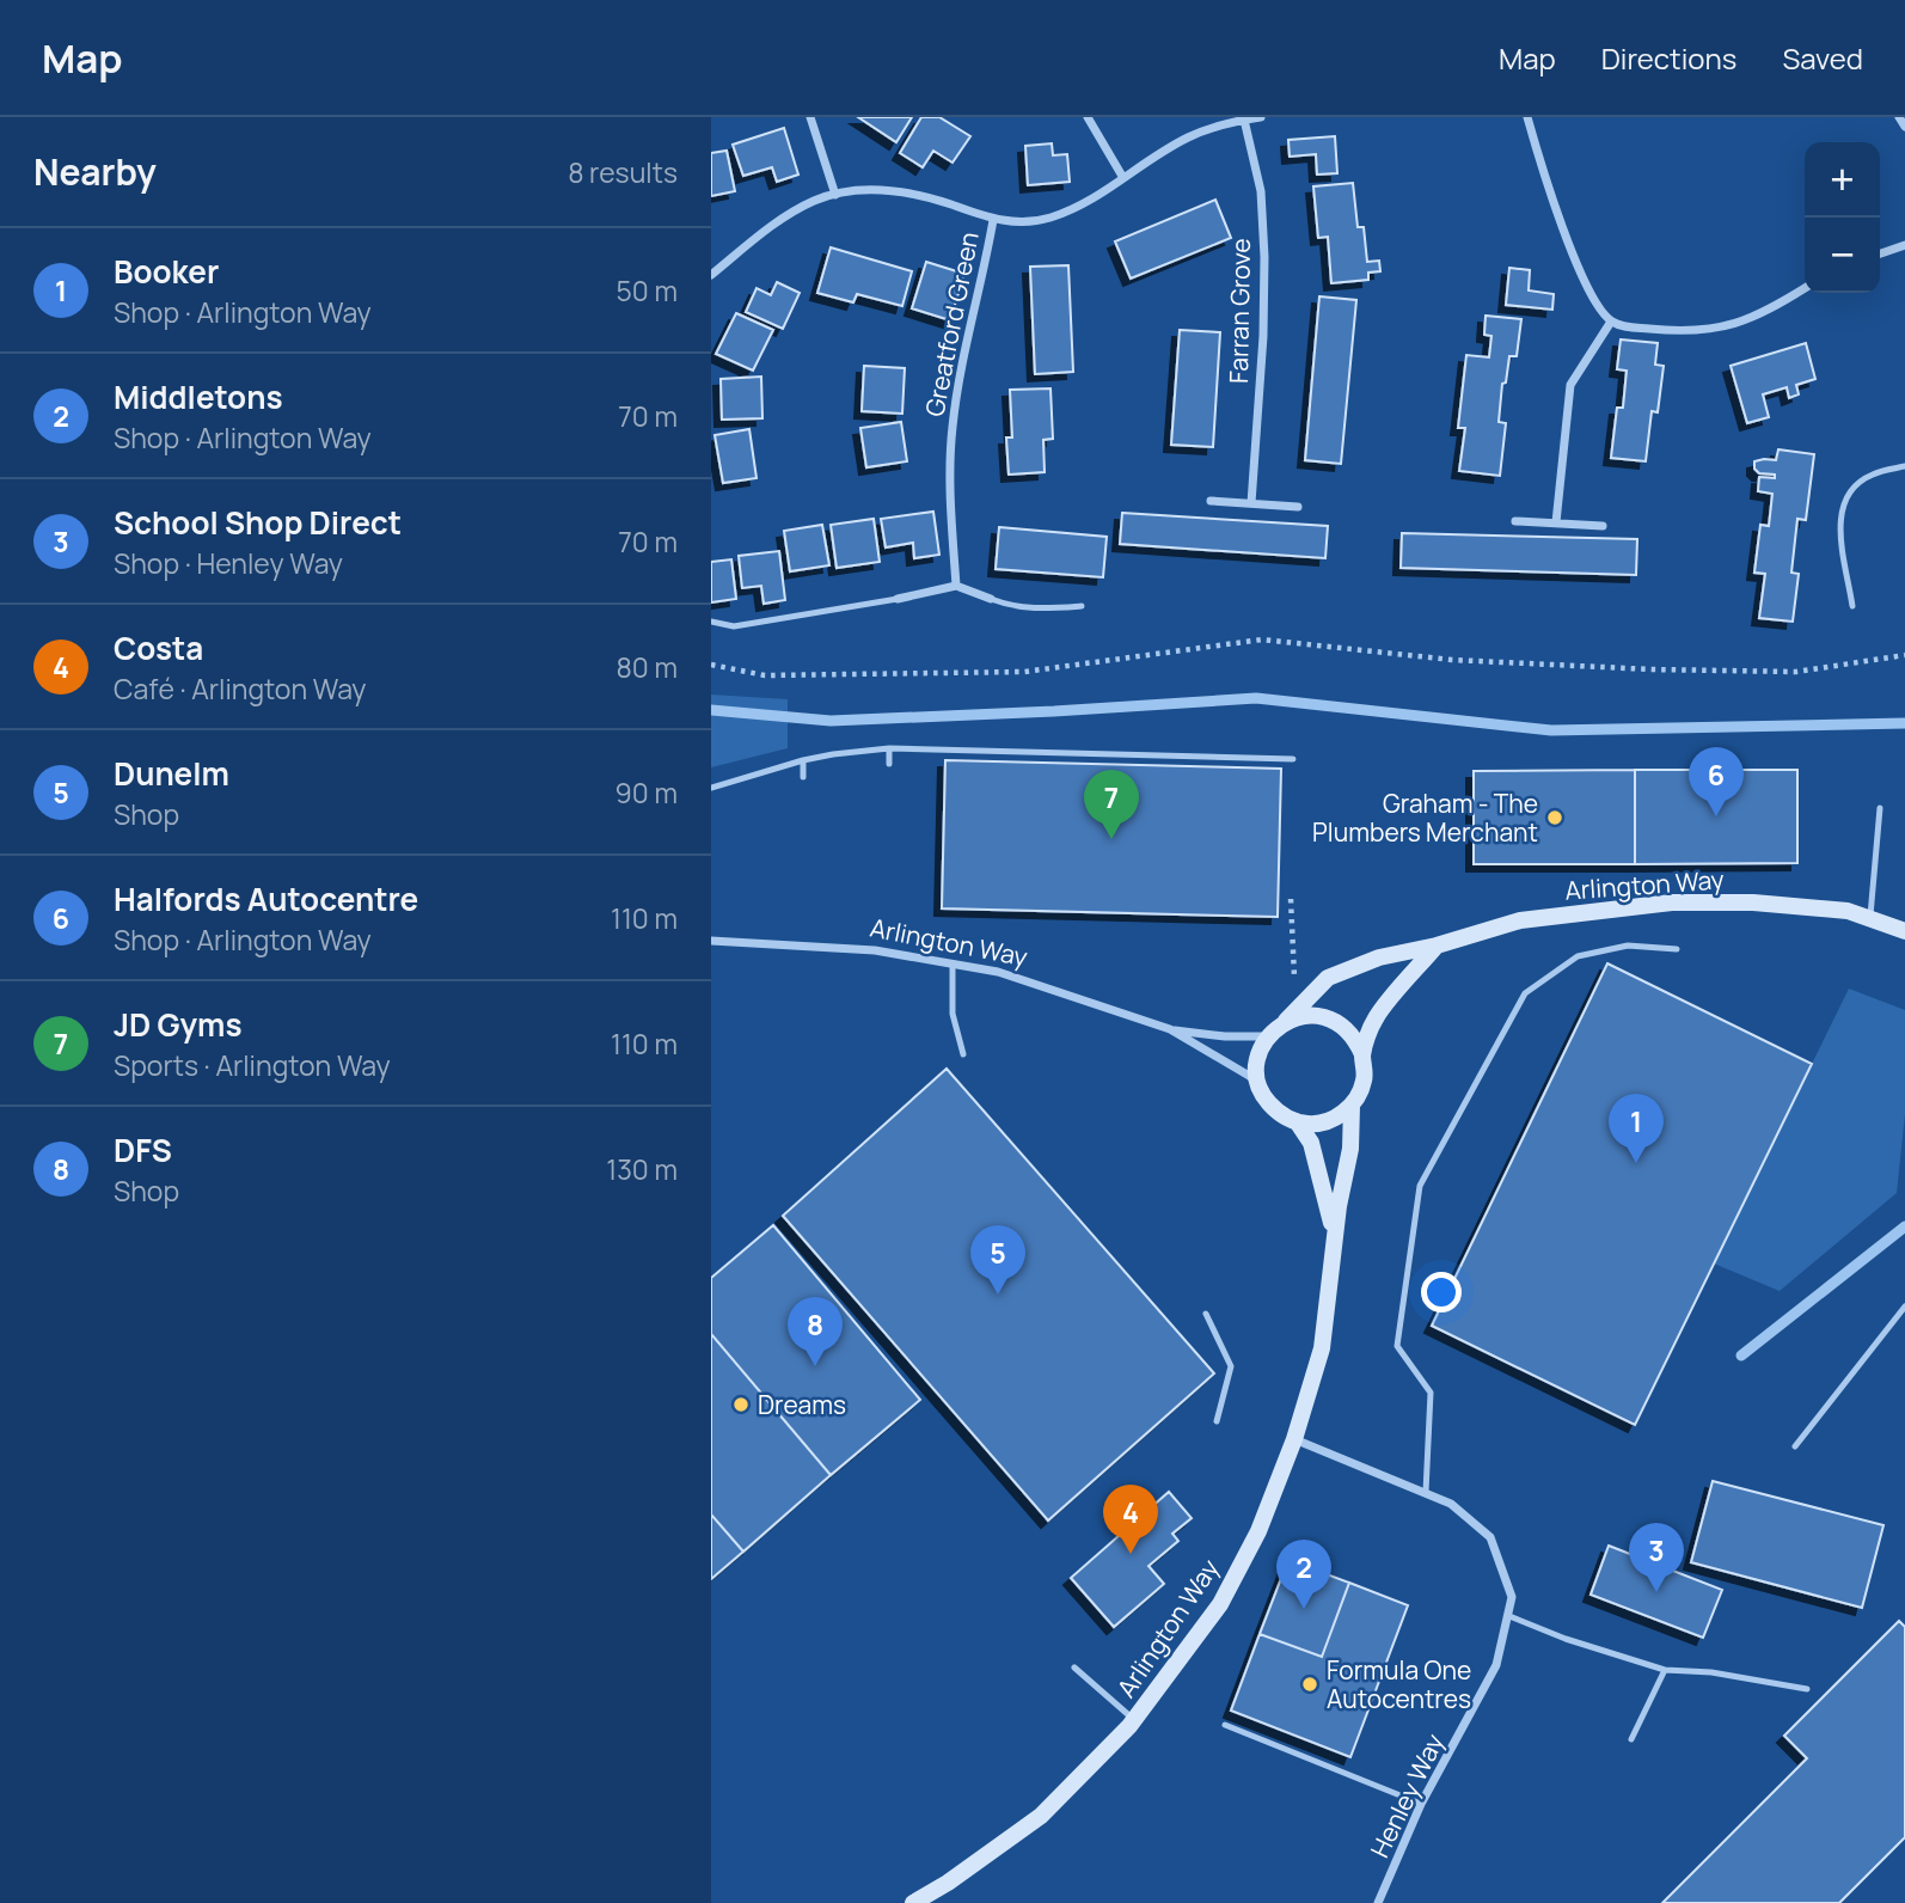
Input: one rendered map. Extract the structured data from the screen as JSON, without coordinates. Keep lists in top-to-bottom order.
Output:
{
  "streets": {
    "street": [
      "Farran Grove",
      "Greatford Green",
      "Arlington Way",
      "Henley Way"
    ]
  },
  "crossings": [
    ["Arlington Way", "Henley Way"]
  ],
  "places": ["Graham - The Plumbers Merchant", "Dreams", "Formula One Autocentres"],
  "page": {
    "header": "Map",
    "nav": ["Map", "Directions", "Saved"],
    "heading": ["Nearby", "8 results"],
    "map_buttons": ["+", "−"],
    "list": [
      {
        "mark": "1",
        "name": "Booker",
        "note": "Shop · Arlington Way",
        "value": "50 m"
      },
      {
        "mark": "2",
        "name": "Middletons",
        "note": "Shop · Arlington Way",
        "value": "70 m"
      },
      {
        "mark": "3",
        "name": "School Shop Direct",
        "note": "Shop · Henley Way",
        "value": "70 m"
      },
      {
        "mark": "4",
        "name": "Costa",
        "note": "Café · Arlington Way",
        "value": "80 m"
      },
      {
        "mark": "5",
        "name": "Dunelm",
        "note": "Shop",
        "value": "90 m"
      },
      {
        "mark": "6",
        "name": "Halfords Autocentre",
        "note": "Shop · Arlington Way",
        "value": "110 m"
      },
      {
        "mark": "7",
        "name": "JD Gyms",
        "note": "Sports · Arlington Way",
        "value": "110 m"
      },
      {
        "mark": "8",
        "name": "DFS",
        "note": "Shop",
        "value": "130 m"
      }
    ],
    "pins": [
      "6",
      "7",
      "1",
      "5",
      "8",
      "4",
      "3",
      "2"
    ]
  }
}
